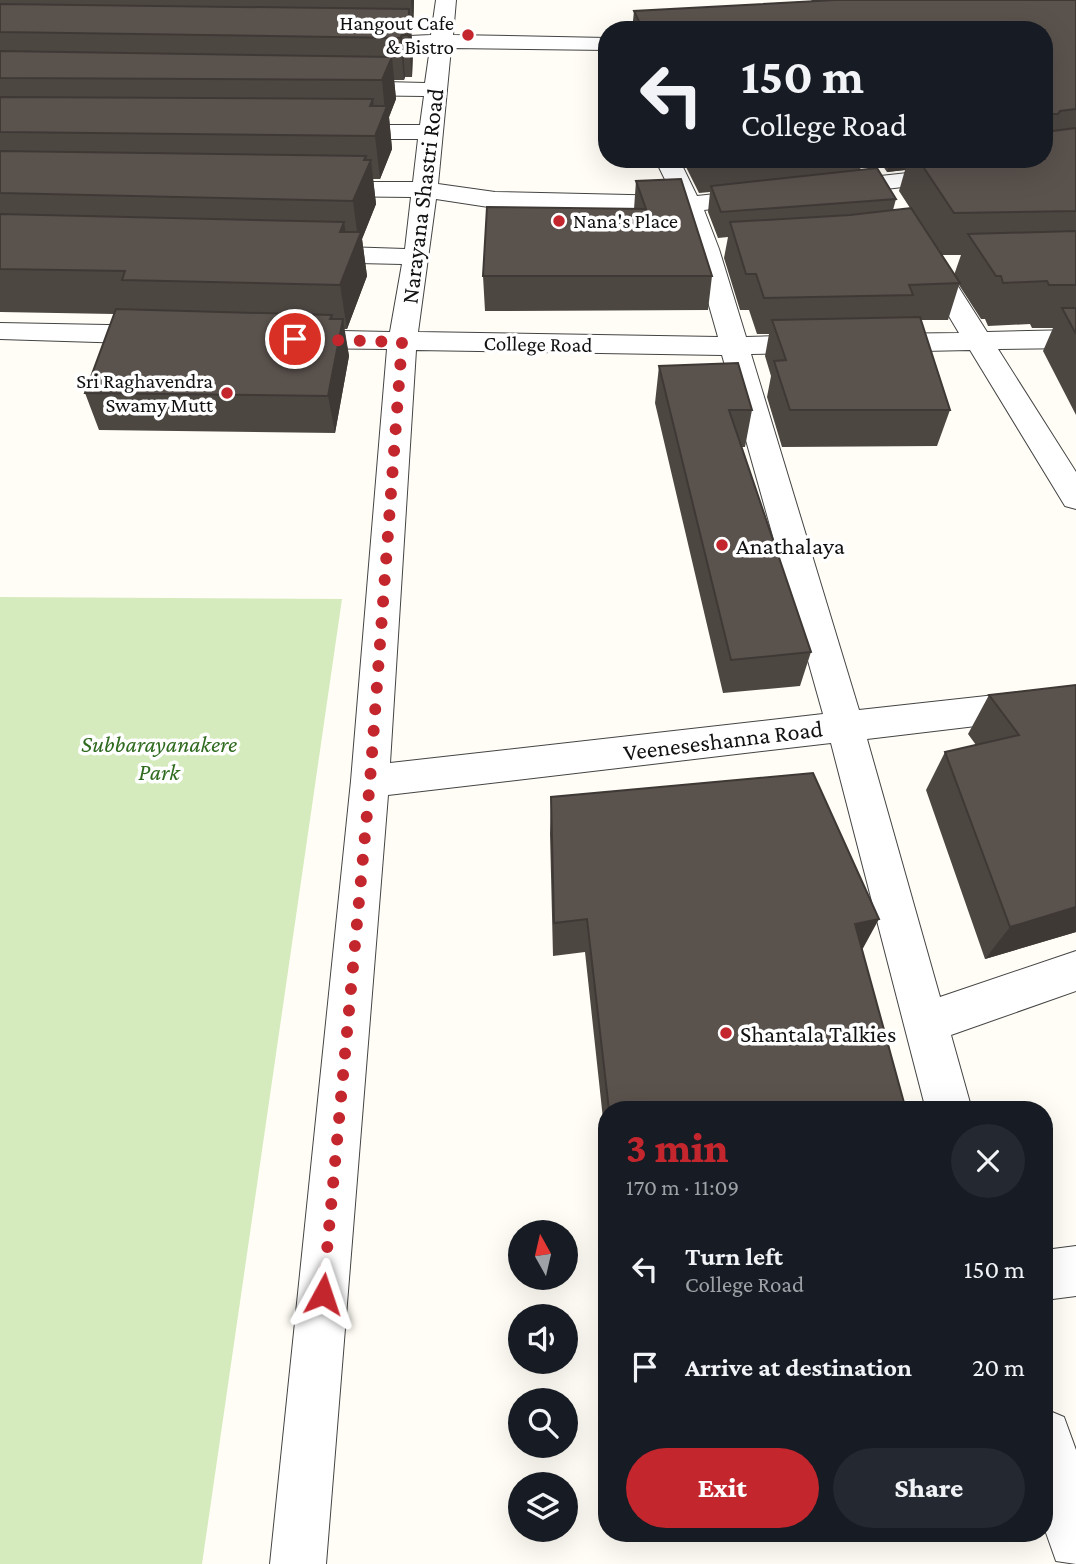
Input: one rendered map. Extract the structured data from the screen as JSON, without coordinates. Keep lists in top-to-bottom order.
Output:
{
  "streets": {
    "street": ["Narayana Shastri Road", "College Road", "Veeneseshanna Road"]
  },
  "crossings": [
    ["Narayana Shastri Road", "College Road"],
    ["Narayana Shastri Road", "Veeneseshanna Road"]
  ],
  "parks": ["Subbarayanakere Park"],
  "places": [
    "Hangout Cafe & Bistro",
    "Nana's Place",
    "Sri Raghavendra Swamy Mutt",
    "Anathalaya",
    "Shantala Talkies"
  ],
  "north": "top",
  "page": {
    "turn": ["150 m", "College Road"],
    "heading": ["3 min", "170 m · 11:09"],
    "list": [
      {
        "name": "Turn left",
        "note": "College Road",
        "value": "150 m"
      },
      {
        "name": "Arrive at destination",
        "value": "20 m"
      }
    ],
    "buttons": ["Exit", "Share"]
  }
}
